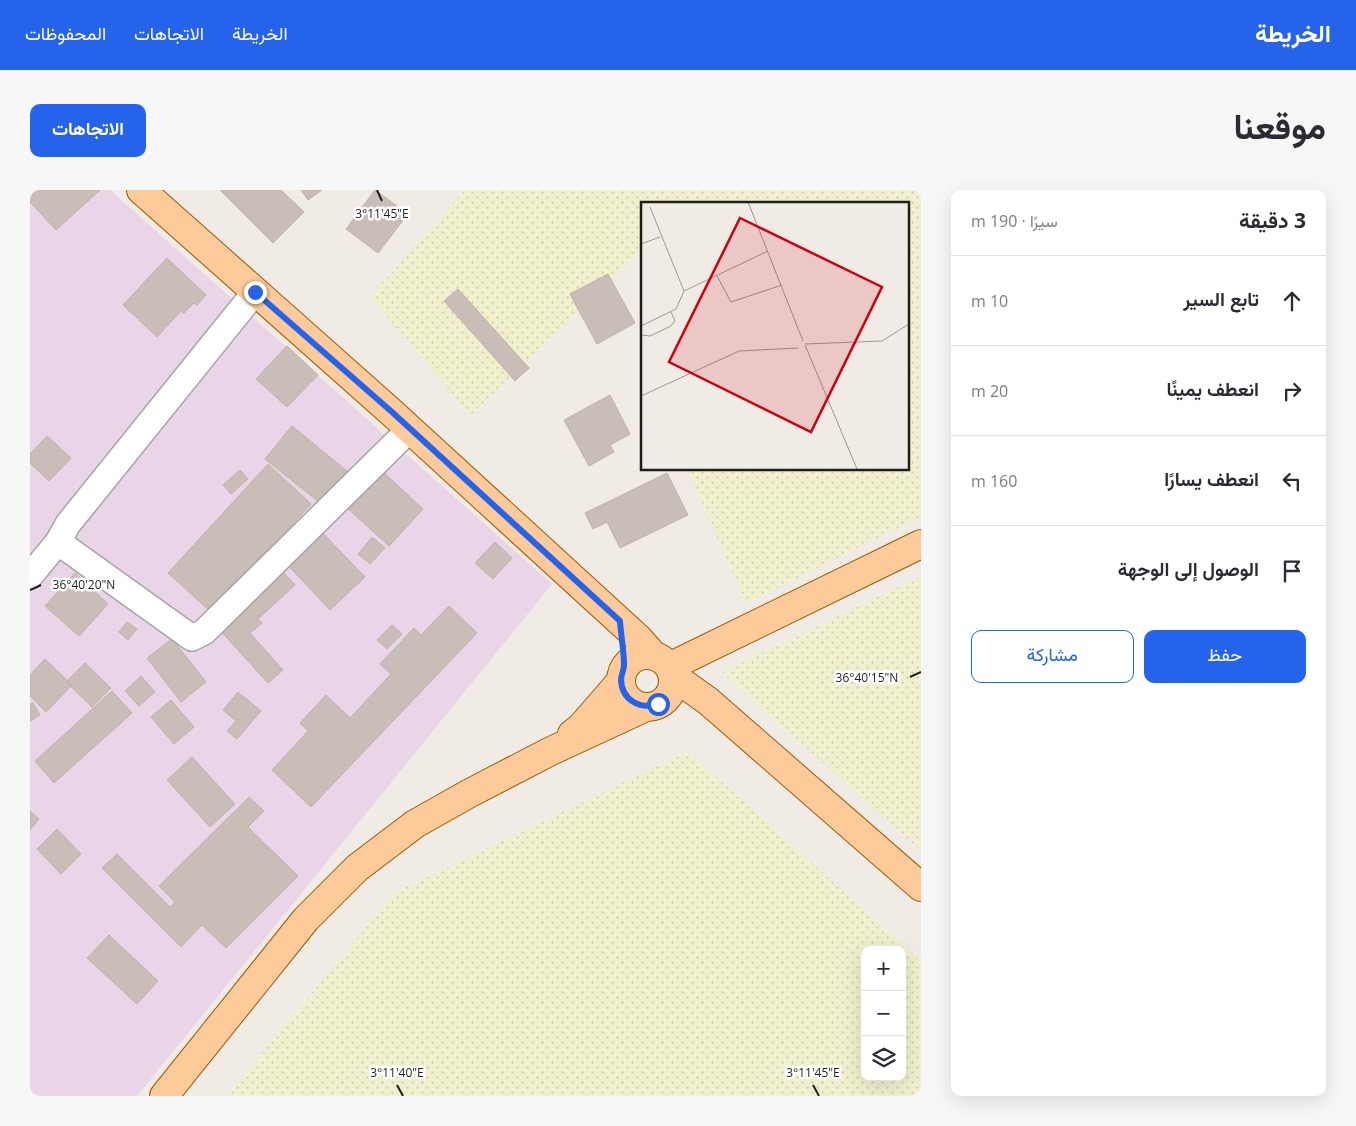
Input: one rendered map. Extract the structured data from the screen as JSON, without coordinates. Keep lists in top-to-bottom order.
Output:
{
  "page": {
    "header": "الخريطة",
    "nav": ["الخريطة", "الاتجاهات", "المحفوظات"],
    "title": "موقعنا",
    "buttons": [
      "الاتجاهات",
      ["حفظ", "مشاركة"]
    ],
    "heading": ["3 دقيقة", "سيرًا · 190 m"],
    "list": [
      ["تابع السير", "10 m"],
      ["انعطف يمينًا", "20 m"],
      ["انعطف يسارًا", "160 m"],
      "الوصول إلى الوجهة"
    ],
    "map_buttons": ["+", "−"]
  },
  "coordinates": [
    "3°11'45\"E",
    "36°40'20\"N",
    "36°40'15\"N",
    "3°11'40\"E"
  ]
}
